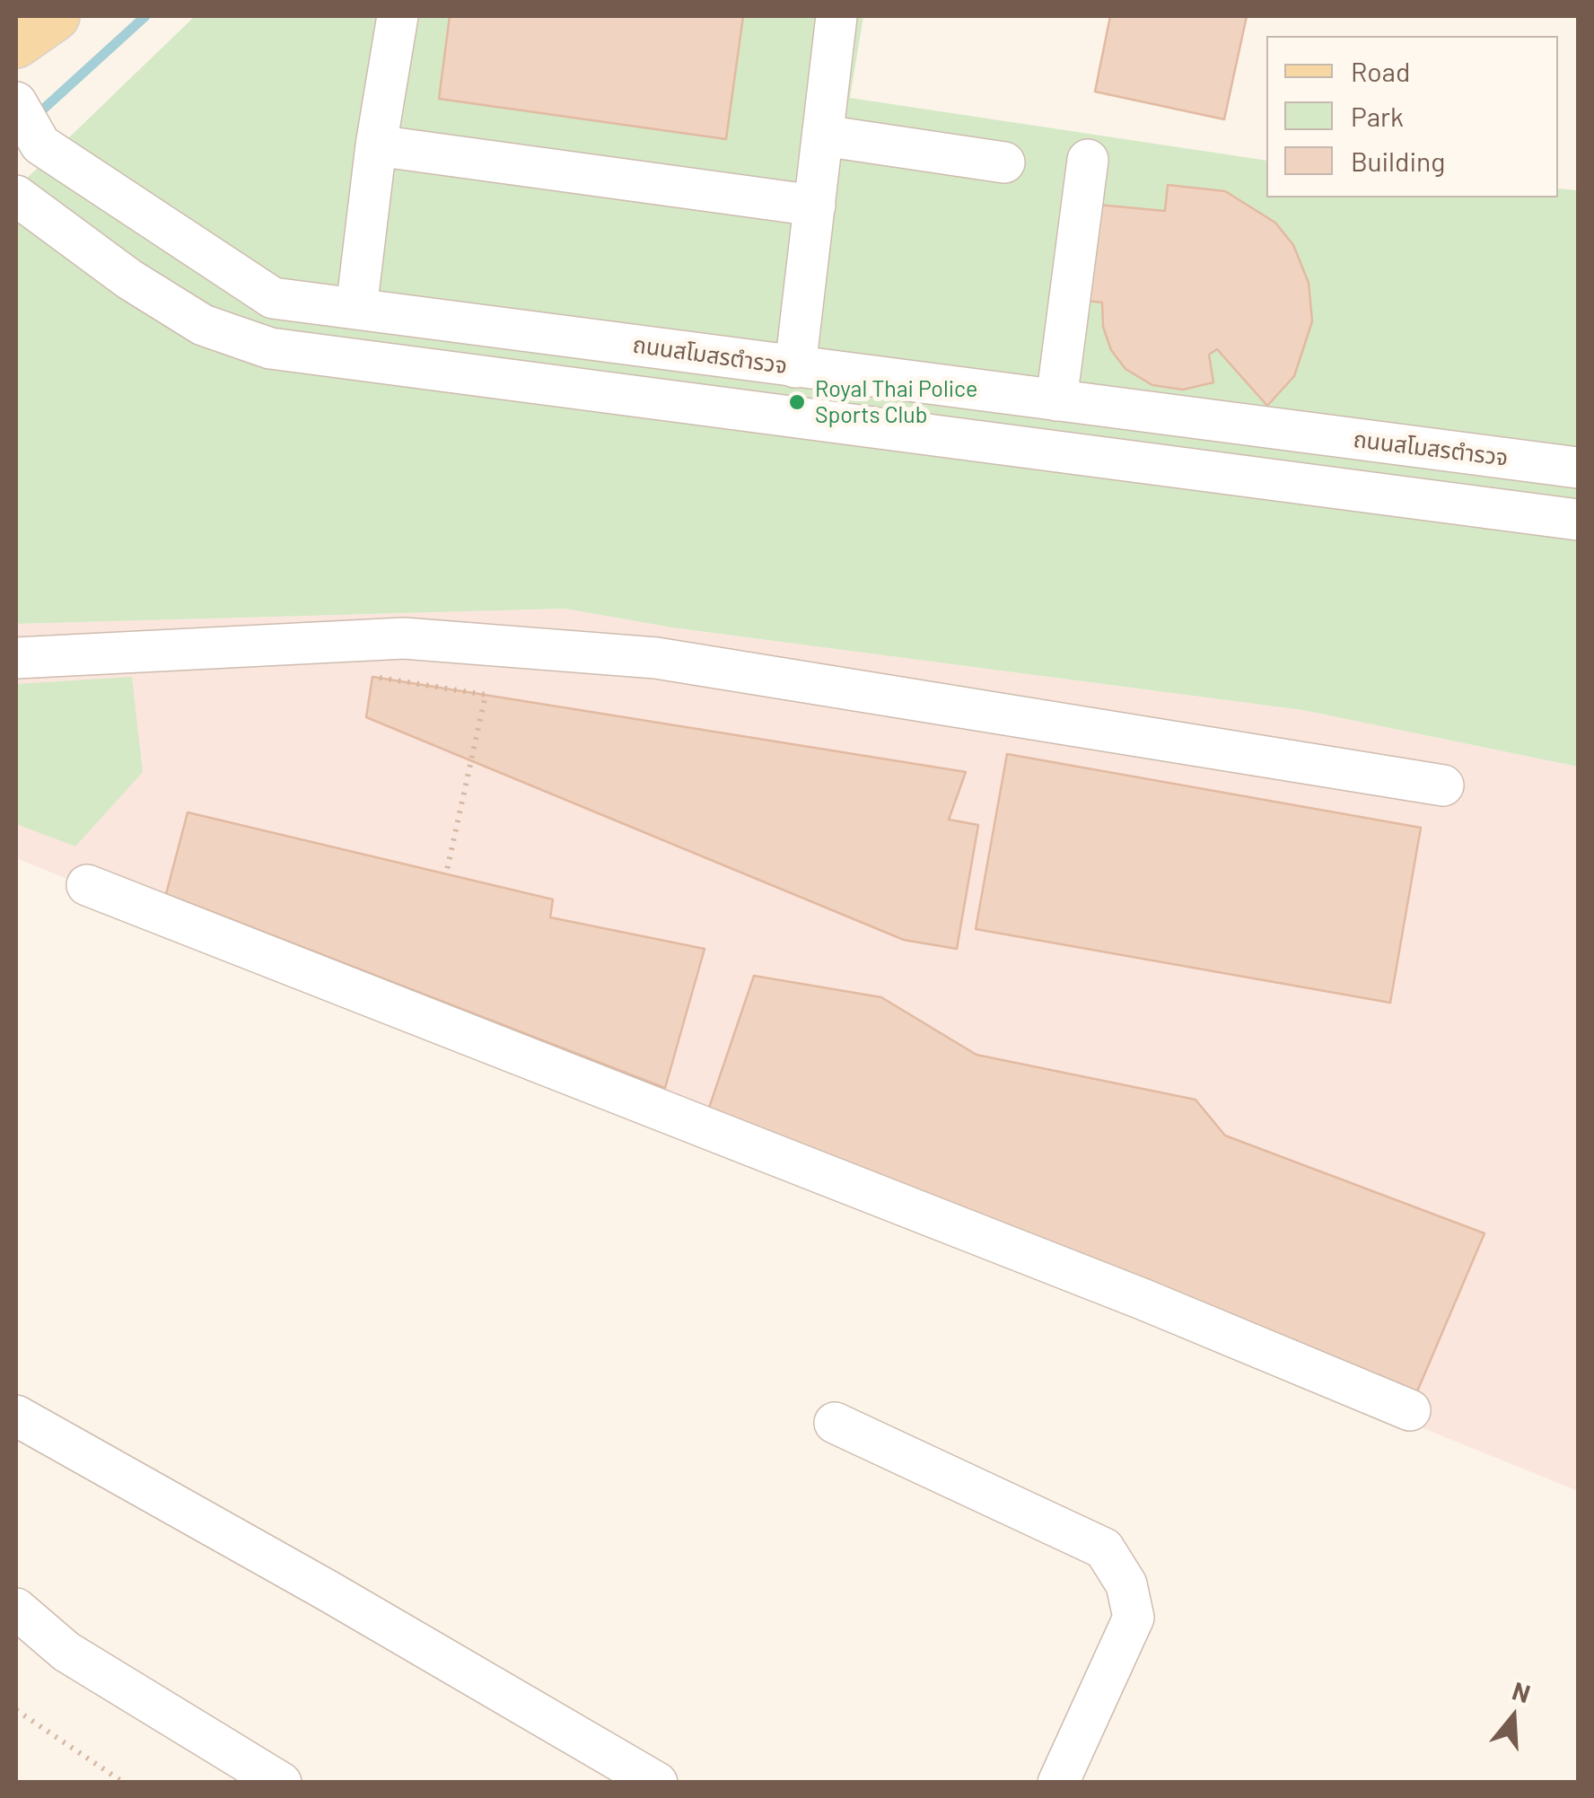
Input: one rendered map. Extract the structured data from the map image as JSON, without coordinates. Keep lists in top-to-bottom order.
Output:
{
  "streets": {
    "street": ["ถนนสโมสรตำรวจ"]
  },
  "places": ["Royal Thai Police Sports Club"],
  "legend": ["Road", "Park", "Building"],
  "north": "top"
}
